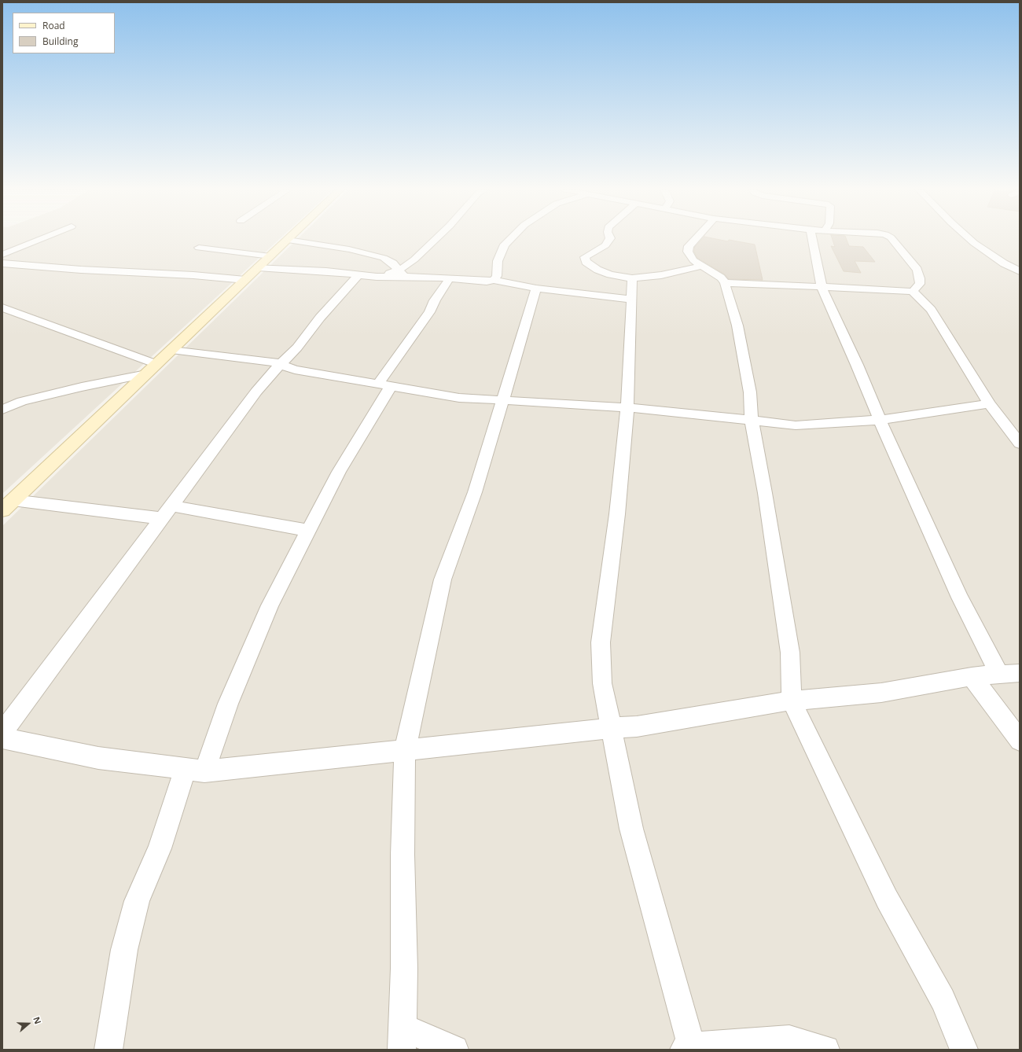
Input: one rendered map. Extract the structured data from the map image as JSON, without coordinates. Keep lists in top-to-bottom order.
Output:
{
  "legend": ["Road", "Building"],
  "north": "right"
}
